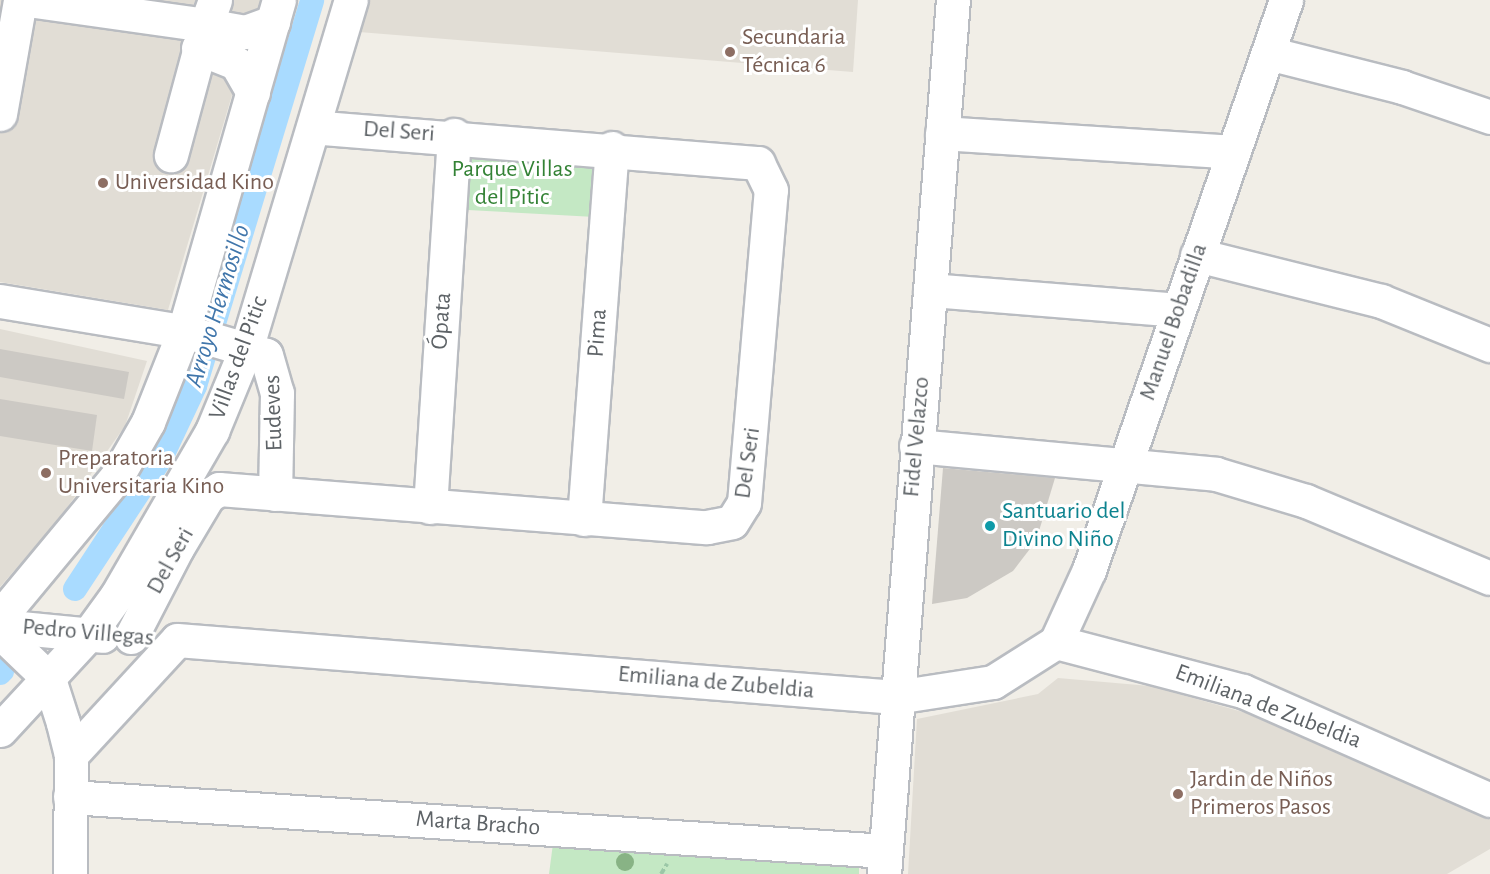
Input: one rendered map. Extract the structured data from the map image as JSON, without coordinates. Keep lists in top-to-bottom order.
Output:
{
  "streets": {
    "street": [
      "Del Seri",
      "Ópata",
      "Manuel Bobadilla",
      "Pima",
      "Villas del Pitic",
      "Eudeves",
      "Fidel Velazco",
      "Pedro Villegas",
      "Emiliana de Zubeldia",
      "Marta Bracho"
    ]
  },
  "crossings": [
    ["Del Seri", "Ópata"],
    ["Del Seri", "Pima"],
    ["Del Seri", "Villas del Pitic"],
    ["Del Seri", "Eudeves"],
    ["Del Seri", "Pedro Villegas"],
    ["Manuel Bobadilla", "Emiliana de Zubeldia"],
    ["Villas del Pitic", "Eudeves"],
    ["Villas del Pitic", "Pedro Villegas"],
    ["Fidel Velazco", "Emiliana de Zubeldia"],
    ["Fidel Velazco", "Marta Bracho"],
    ["Pedro Villegas", "Emiliana de Zubeldia"]
  ],
  "water": ["Arroyo Hermosillo"],
  "parks": ["Parque Villas del Pitic"],
  "places": [
    "Secundaria Técnica 6",
    "Universidad Kino",
    "Preparatoria Universitaria Kino",
    "Santuario del Divino Niño",
    "Jardin de Niños Primeros Pasos"
  ]
}
